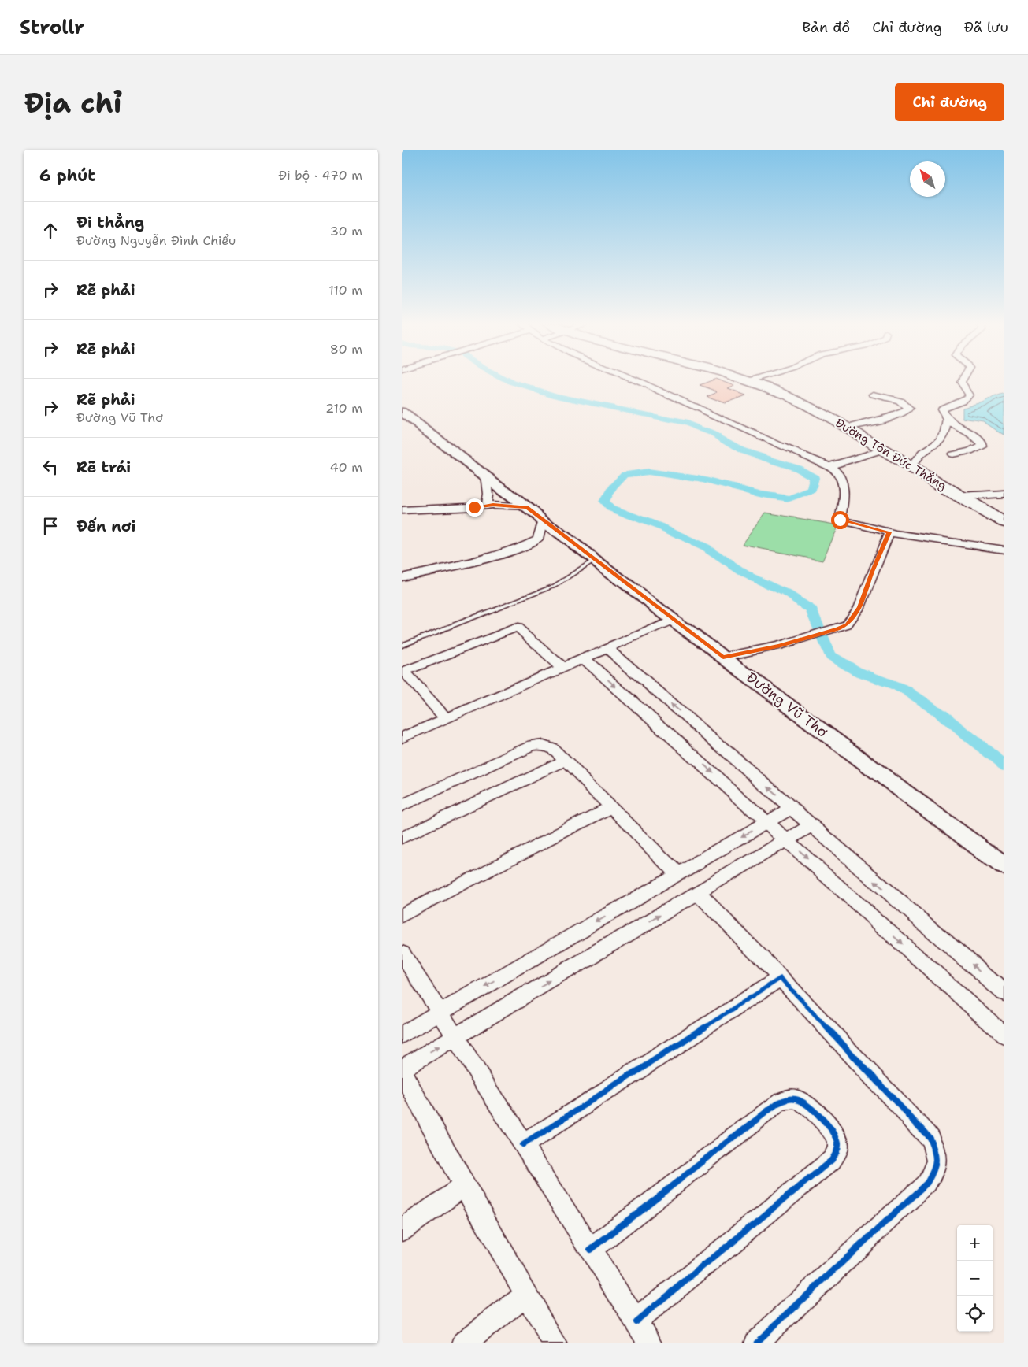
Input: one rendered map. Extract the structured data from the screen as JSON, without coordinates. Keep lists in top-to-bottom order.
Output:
{
  "streets": {
    "highway": ["Đường Tôn Đức Thắng"],
    "main road": ["Đường Vũ Thơ"]
  },
  "north": "top left",
  "page": {
    "header": "Strollr",
    "nav": ["Bản đồ", "Chỉ đường", "Đã lưu"],
    "buttons": "Chỉ đường",
    "title": "Địa chỉ",
    "heading": ["6 phút", "Đi bộ · 470 m"],
    "list": [
      ["Đi thẳng", "Đường Nguyễn Đình Chiểu", "30 m"],
      ["Rẽ phải", "110 m"],
      ["Rẽ phải", "80 m"],
      ["Rẽ phải", "Đường Vũ Thơ", "210 m"],
      ["Rẽ trái", "40 m"],
      "Đến nơi"
    ],
    "map_buttons": ["+", "−"]
  }
}
